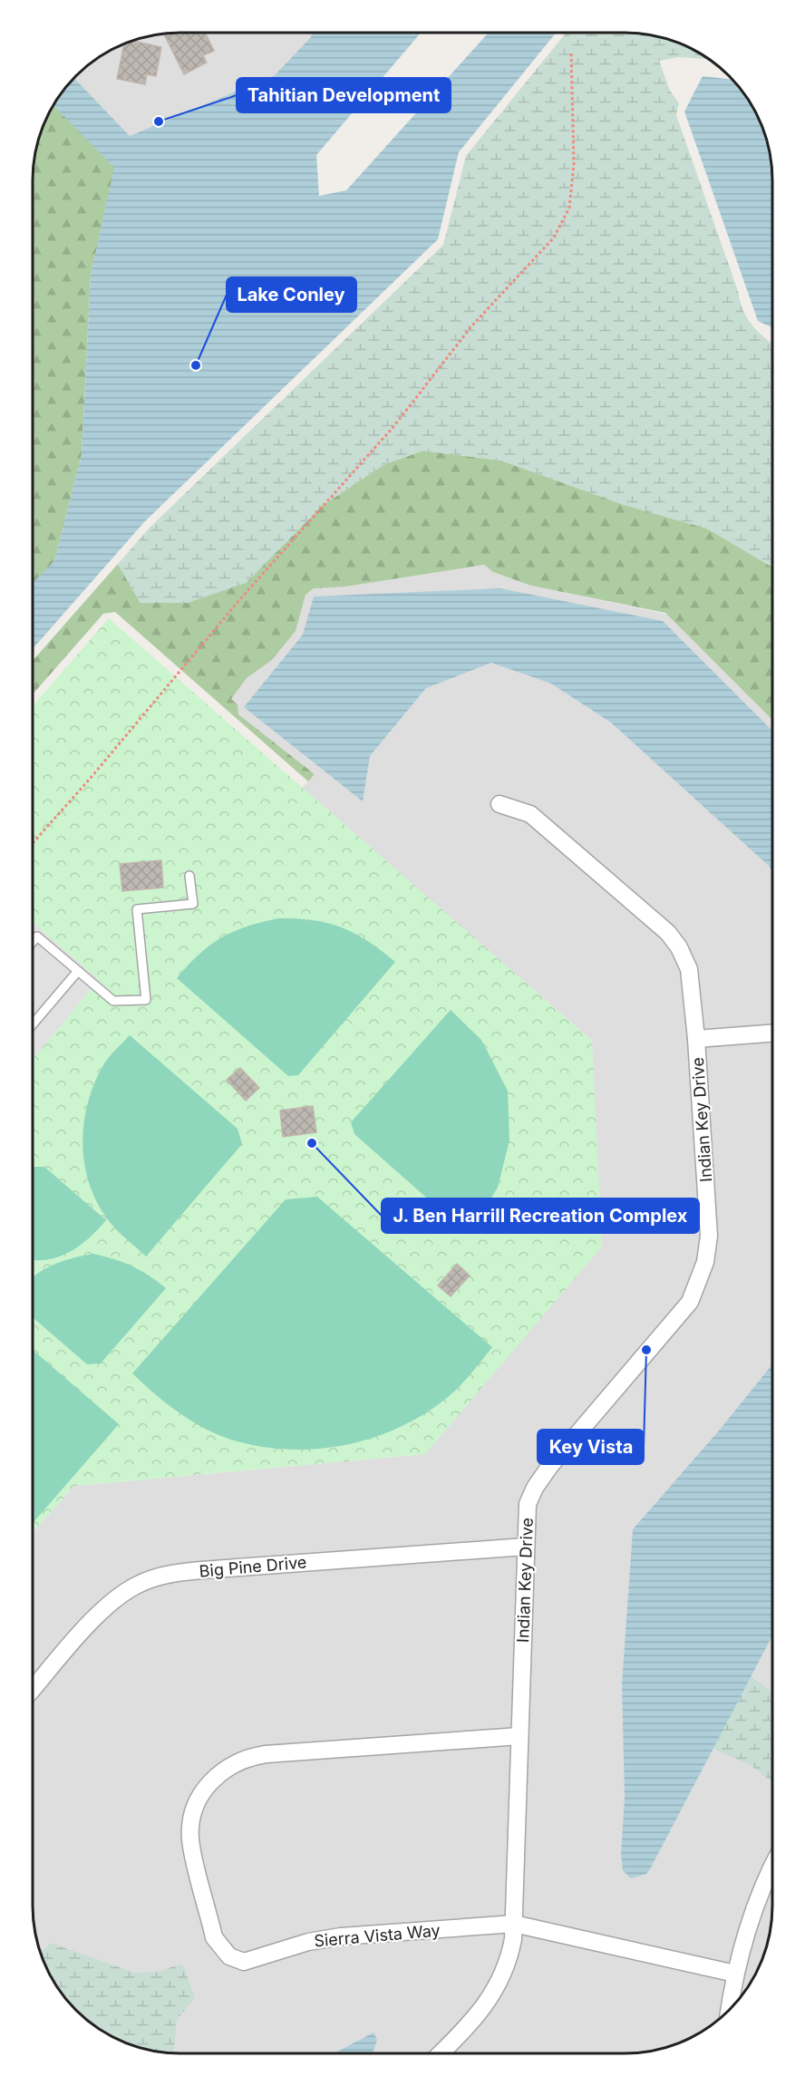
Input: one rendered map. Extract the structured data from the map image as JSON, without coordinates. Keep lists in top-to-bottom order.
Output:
{
  "streets": {
    "street": ["Indian Key Drive", "Big Pine Drive", "Sierra Vista Way"]
  },
  "crossings": [
    ["Indian Key Drive", "Big Pine Drive"],
    ["Indian Key Drive", "Sierra Vista Way"]
  ],
  "places": [
    "Tahitian Development",
    "Lake Conley",
    "J. Ben Harrill Recreation Complex",
    "Key Vista"
  ]
}
